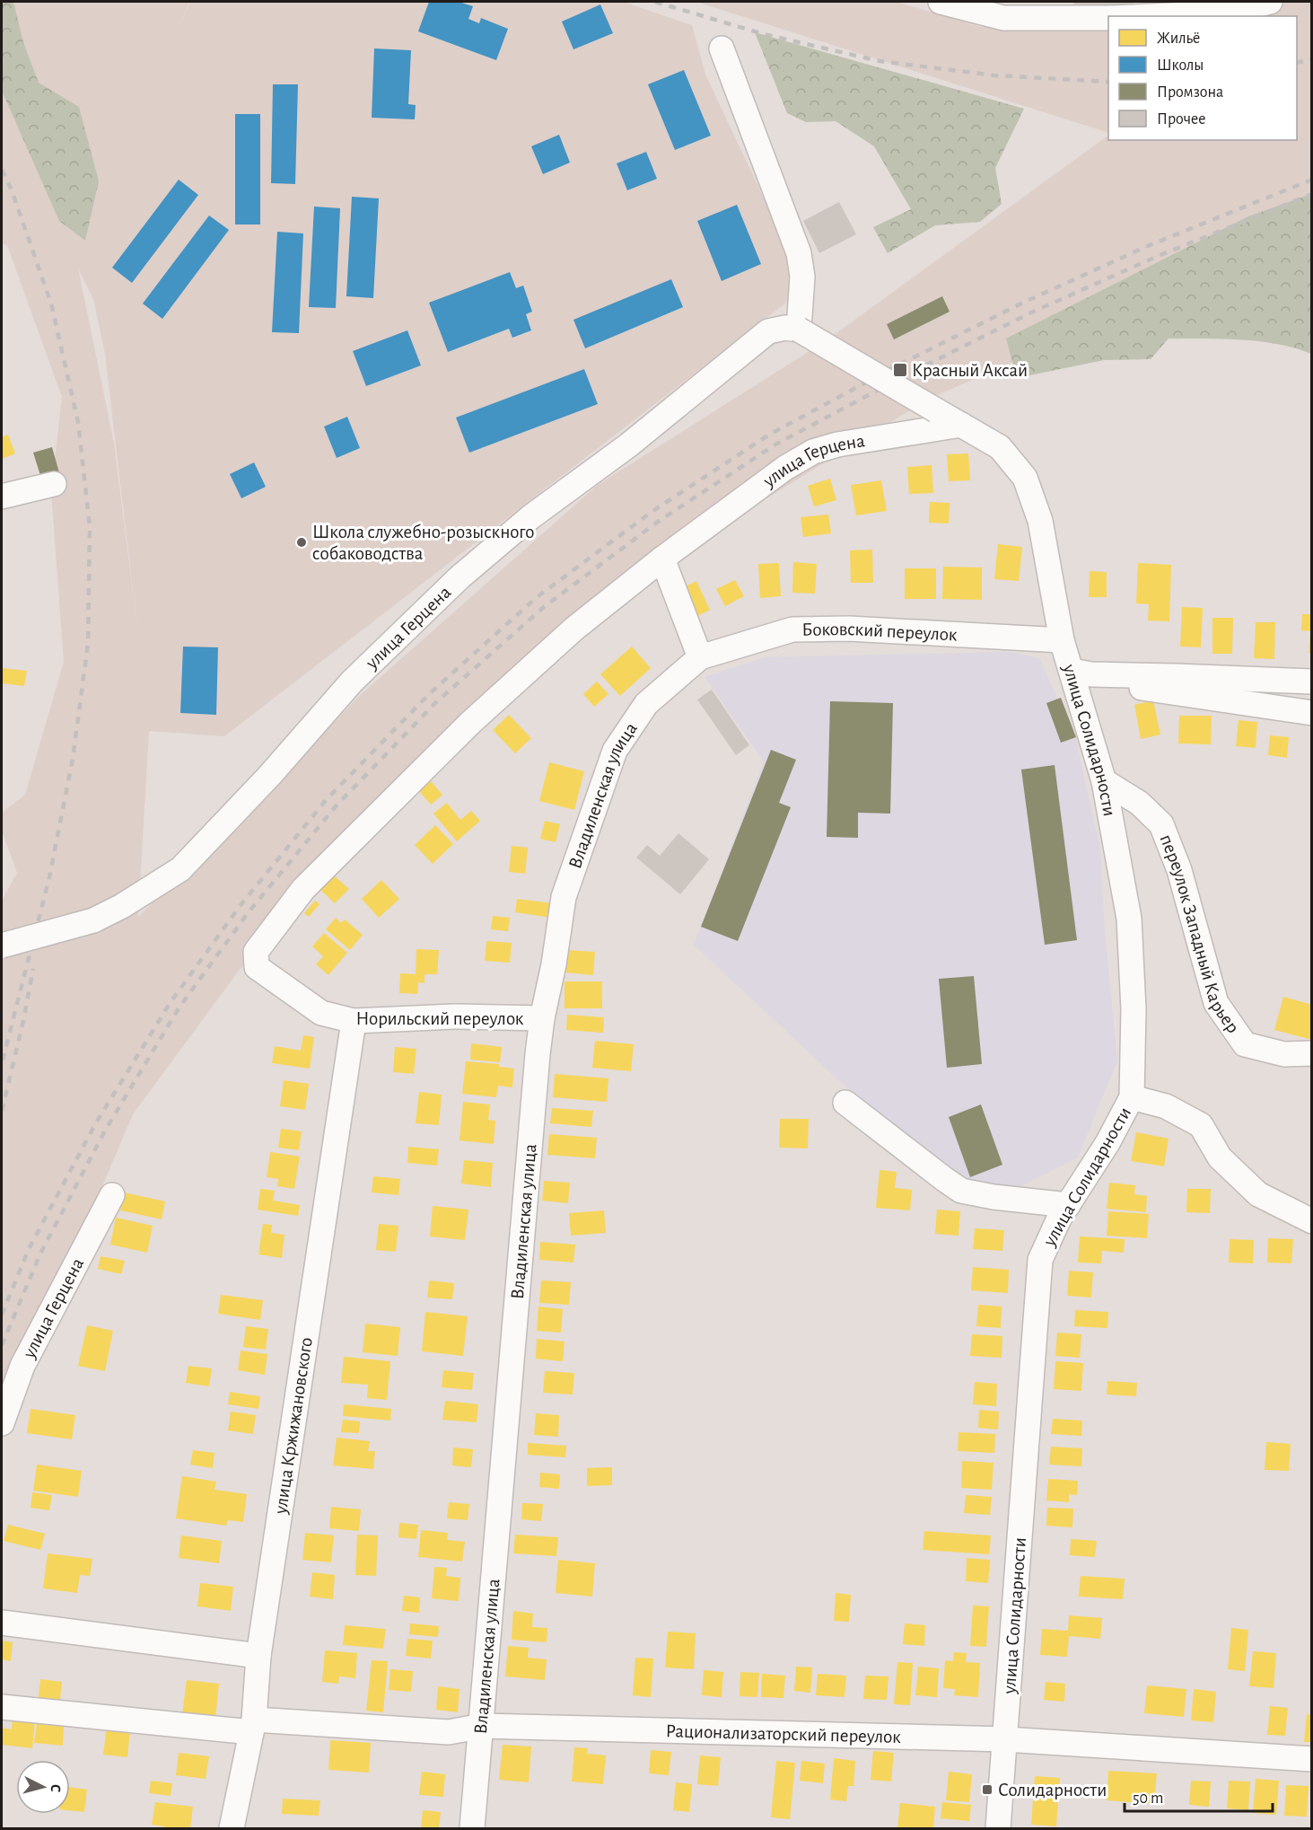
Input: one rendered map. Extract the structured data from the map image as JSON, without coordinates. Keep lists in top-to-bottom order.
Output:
{
  "streets": {
    "street": [
      "улица Герцена",
      "Боковский переулок",
      "улица Солидарности",
      "Владиленская улица",
      "переулок Западный Карьер",
      "Норильский переулок",
      "улица Кржижановского",
      "Рационализаторский переулок"
    ]
  },
  "crossings": [
    ["улица Герцена", "улица Солидарности"],
    ["улица Герцена", "Норильский переулок"],
    ["Боковский переулок", "улица Солидарности"],
    ["Боковский переулок", "Владиленская улица"],
    ["улица Солидарности", "переулок Западный Карьер"],
    ["улица Солидарности", "Рационализаторский переулок"],
    ["Владиленская улица", "Норильский переулок"],
    ["Владиленская улица", "Рационализаторский переулок"],
    ["Норильский переулок", "улица Кржижановского"],
    ["улица Кржижановского", "Рационализаторский переулок"]
  ],
  "places": {
    "transit": ["Красный Аксай", "Солидарности"],
    "other": ["Школа служебно-розыскного собаководства"]
  },
  "legend": [
    "Жильё",
    "Школы",
    "Промзона",
    "Прочее"
  ],
  "scale_bar": "50 m",
  "north": "right"
}
